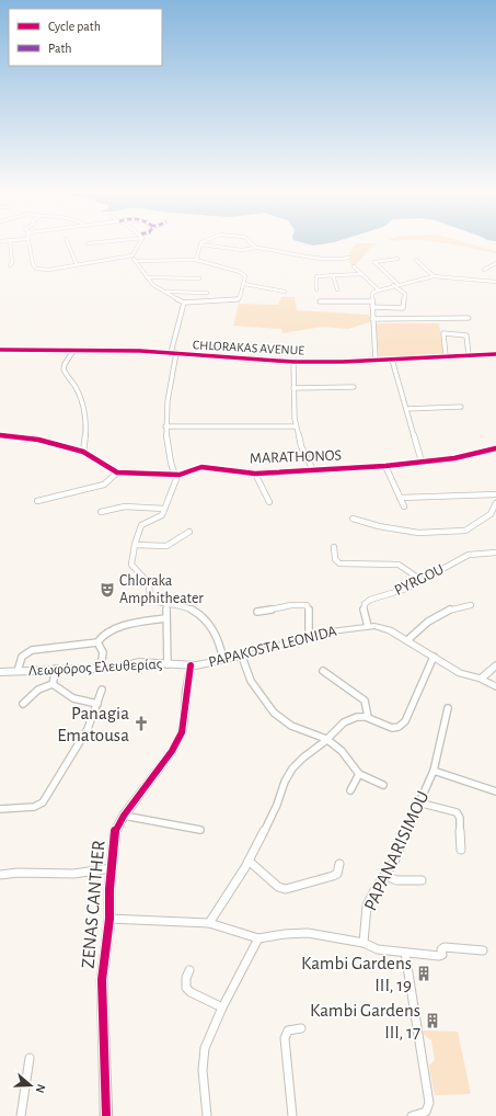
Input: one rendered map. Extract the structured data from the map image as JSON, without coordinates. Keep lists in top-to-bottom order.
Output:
{
  "streets": {
    "main road": ["CHLORAKAS AVENUE", "PAPAKOSTA LEONIDA", "Λεωφόρος Ελευθερίας"],
    "street": [
      "MARATHONOS",
      "PYRGOU",
      "PAPANARISIMOU",
      "ZENAS CANTHER"
    ]
  },
  "crossings": [
    ["PYRGOU", "PAPAKOSTA LEONIDA"],
    ["PAPAKOSTA LEONIDA", "Λεωφόρος Ελευθερίας"],
    ["PAPAKOSTA LEONIDA", "ZENAS CANTHER"],
    ["Λεωφόρος Ελευθερίας", "ZENAS CANTHER"]
  ],
  "places": {
    "theatre": ["Chloraka Amphitheater"],
    "church": ["Panagia Ematousa"],
    "building": ["Kambi Gardens III, 19", "Kambi Gardens III, 17"]
  },
  "legend": ["Cycle path", "Path"],
  "north": "right"
}
